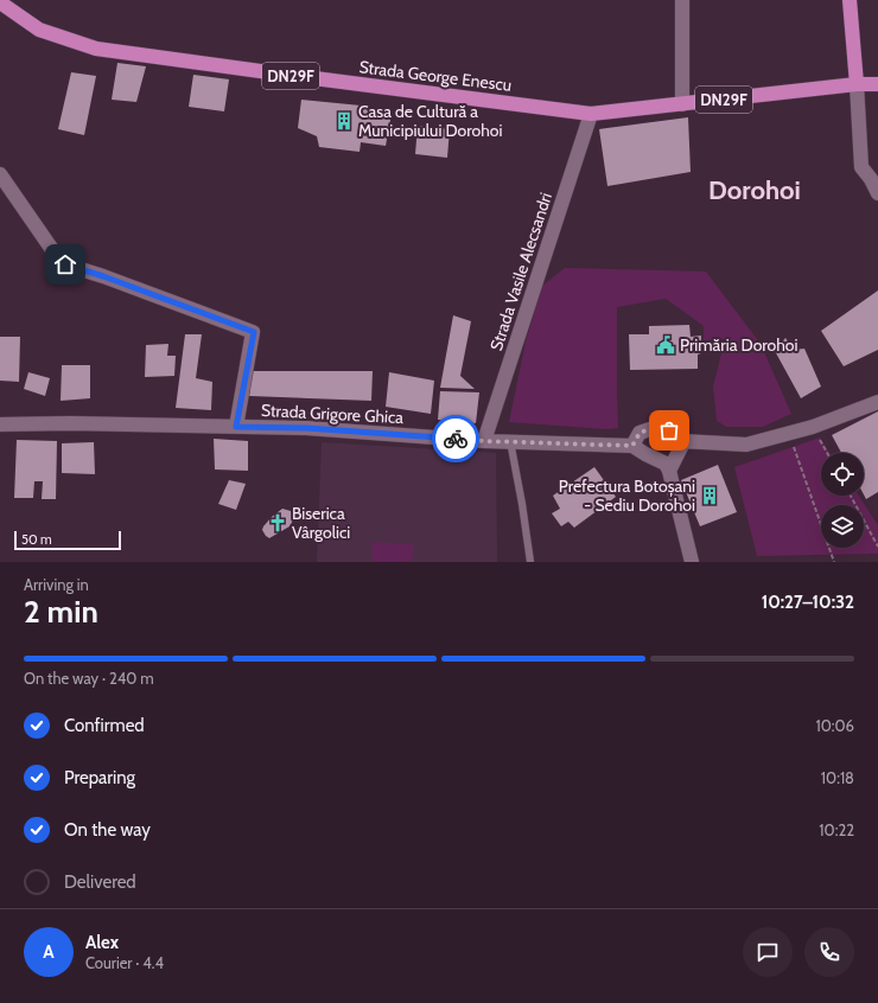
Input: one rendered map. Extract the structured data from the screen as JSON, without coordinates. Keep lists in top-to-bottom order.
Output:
{
  "streets": {
    "main road": ["DN29F", "Strada George Enescu"],
    "street": ["Strada Vasile Alecsandri", "Strada Grigore Ghica"]
  },
  "crossings": [
    ["Strada George Enescu", "Strada Vasile Alecsandri"],
    ["Strada Vasile Alecsandri", "Strada Grigore Ghica"]
  ],
  "districts": ["Dorohoi"],
  "places": {
    "building": ["Casa de Cultură a Municipiului Dorohoi", "Prefectura Botoșani - Sediu Dorohoi"],
    "public building": ["Primăria Dorohoi"],
    "church": ["Biserica Vârgolici"]
  },
  "scale_bar": "50 m",
  "page": {
    "scale": "50 m",
    "heading": ["2 min", "Arriving in", "10:27–10:32"],
    "panel": ["Alex", "Courier · 4.4"],
    "bar": "On the way · 240 m",
    "list": [
      ["Confirmed", "10:06"],
      ["Preparing", "10:18"],
      ["On the way", "10:22"],
      "Delivered"
    ],
    "round": "A"
  }
}
